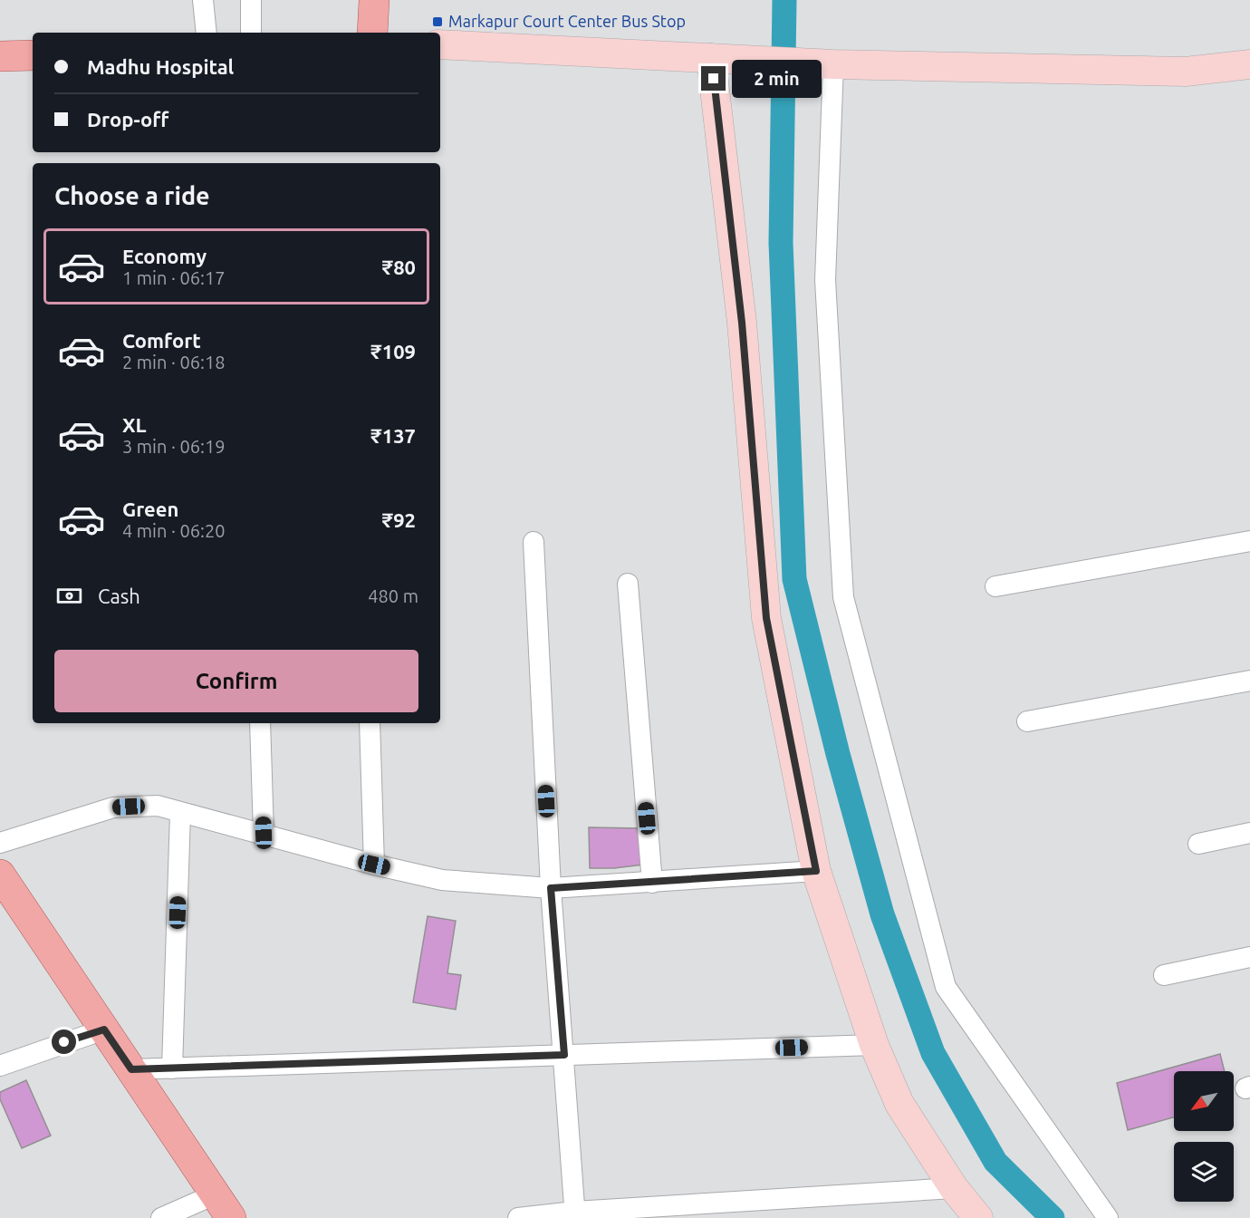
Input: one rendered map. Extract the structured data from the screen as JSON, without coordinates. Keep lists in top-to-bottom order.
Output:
{
  "places": {
    "transit": ["Markapur Court Center Bus Stop"]
  },
  "north": "bottom left",
  "page": {
    "banner": ["Madhu Hospital", "Drop-off"],
    "bubble": "2 min",
    "heading": "Choose a ride",
    "list": [
      {
        "name": "Economy",
        "note": "1 min · 06:17",
        "value": "₹80"
      },
      {
        "name": "Comfort",
        "note": "2 min · 06:18",
        "value": "₹109"
      },
      {
        "name": "XL",
        "note": "3 min · 06:19",
        "value": "₹137"
      },
      {
        "name": "Green",
        "note": "4 min · 06:20",
        "value": "₹92"
      }
    ],
    "pay": ["Cash", "480 m"],
    "buttons": "Confirm"
  }
}
